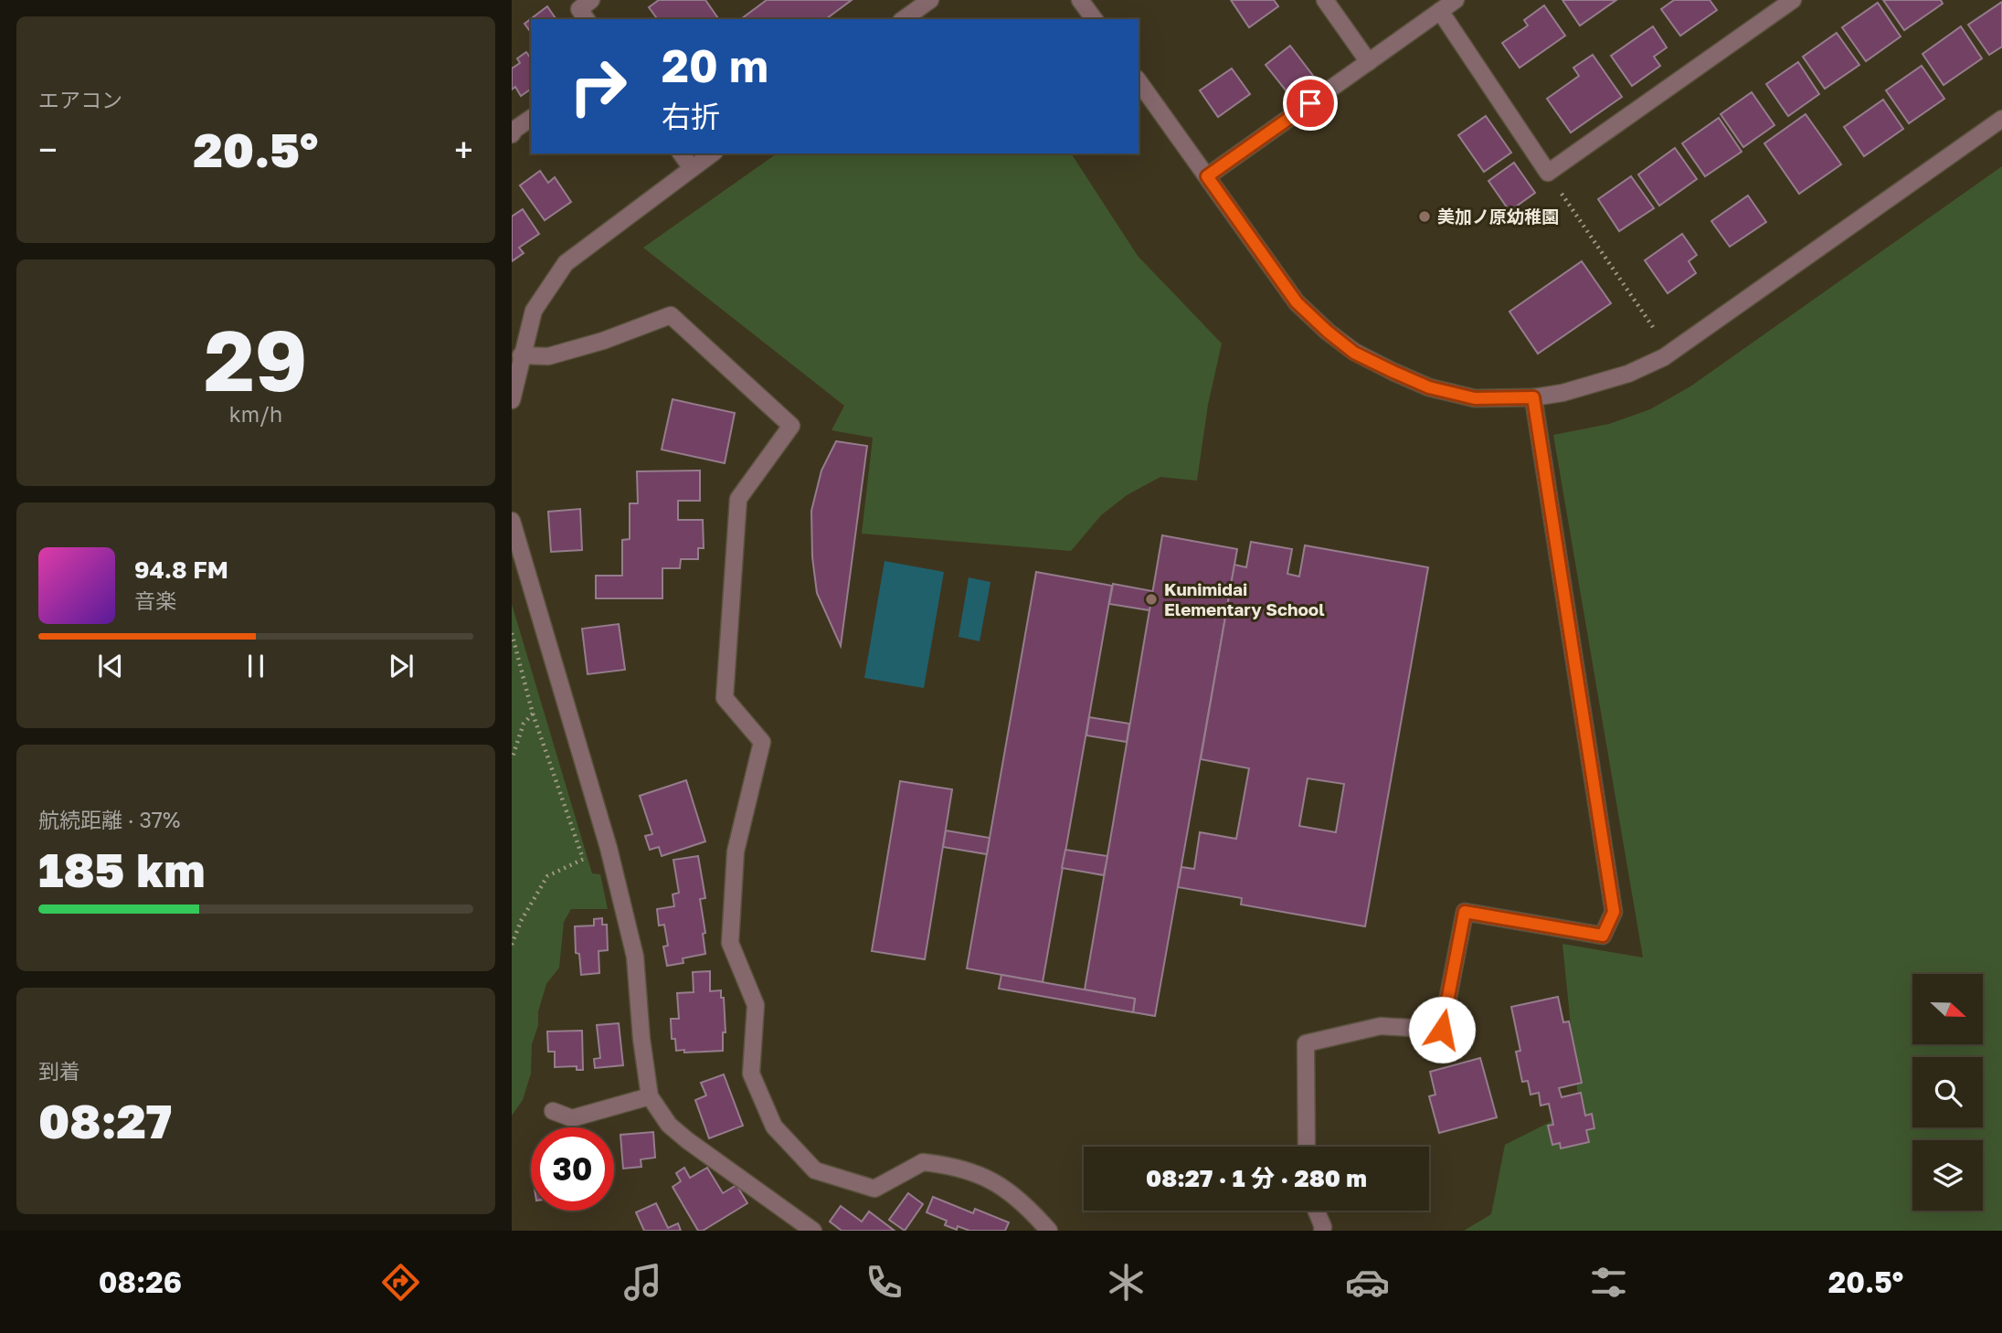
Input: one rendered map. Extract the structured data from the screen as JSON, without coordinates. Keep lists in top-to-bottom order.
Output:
{
  "places": ["美加ノ原幼稚園", "Kunimidai Elementary School"],
  "north": "right",
  "page": {
    "tile": [
      "エアコン",
      ["29", "km/h"],
      ["航続距離 · 37%", "185 km"],
      ["到着", "08:27"]
    ],
    "turn": ["20 m", "右折"],
    "heat": ["−", "20.5°", "+"],
    "song": ["94.8 FM", "音楽"],
    "limit": "30",
    "trip": "08:27 · 1 分 · 280 m",
    "tabs": ["08:26", "20.5°"]
  }
}
